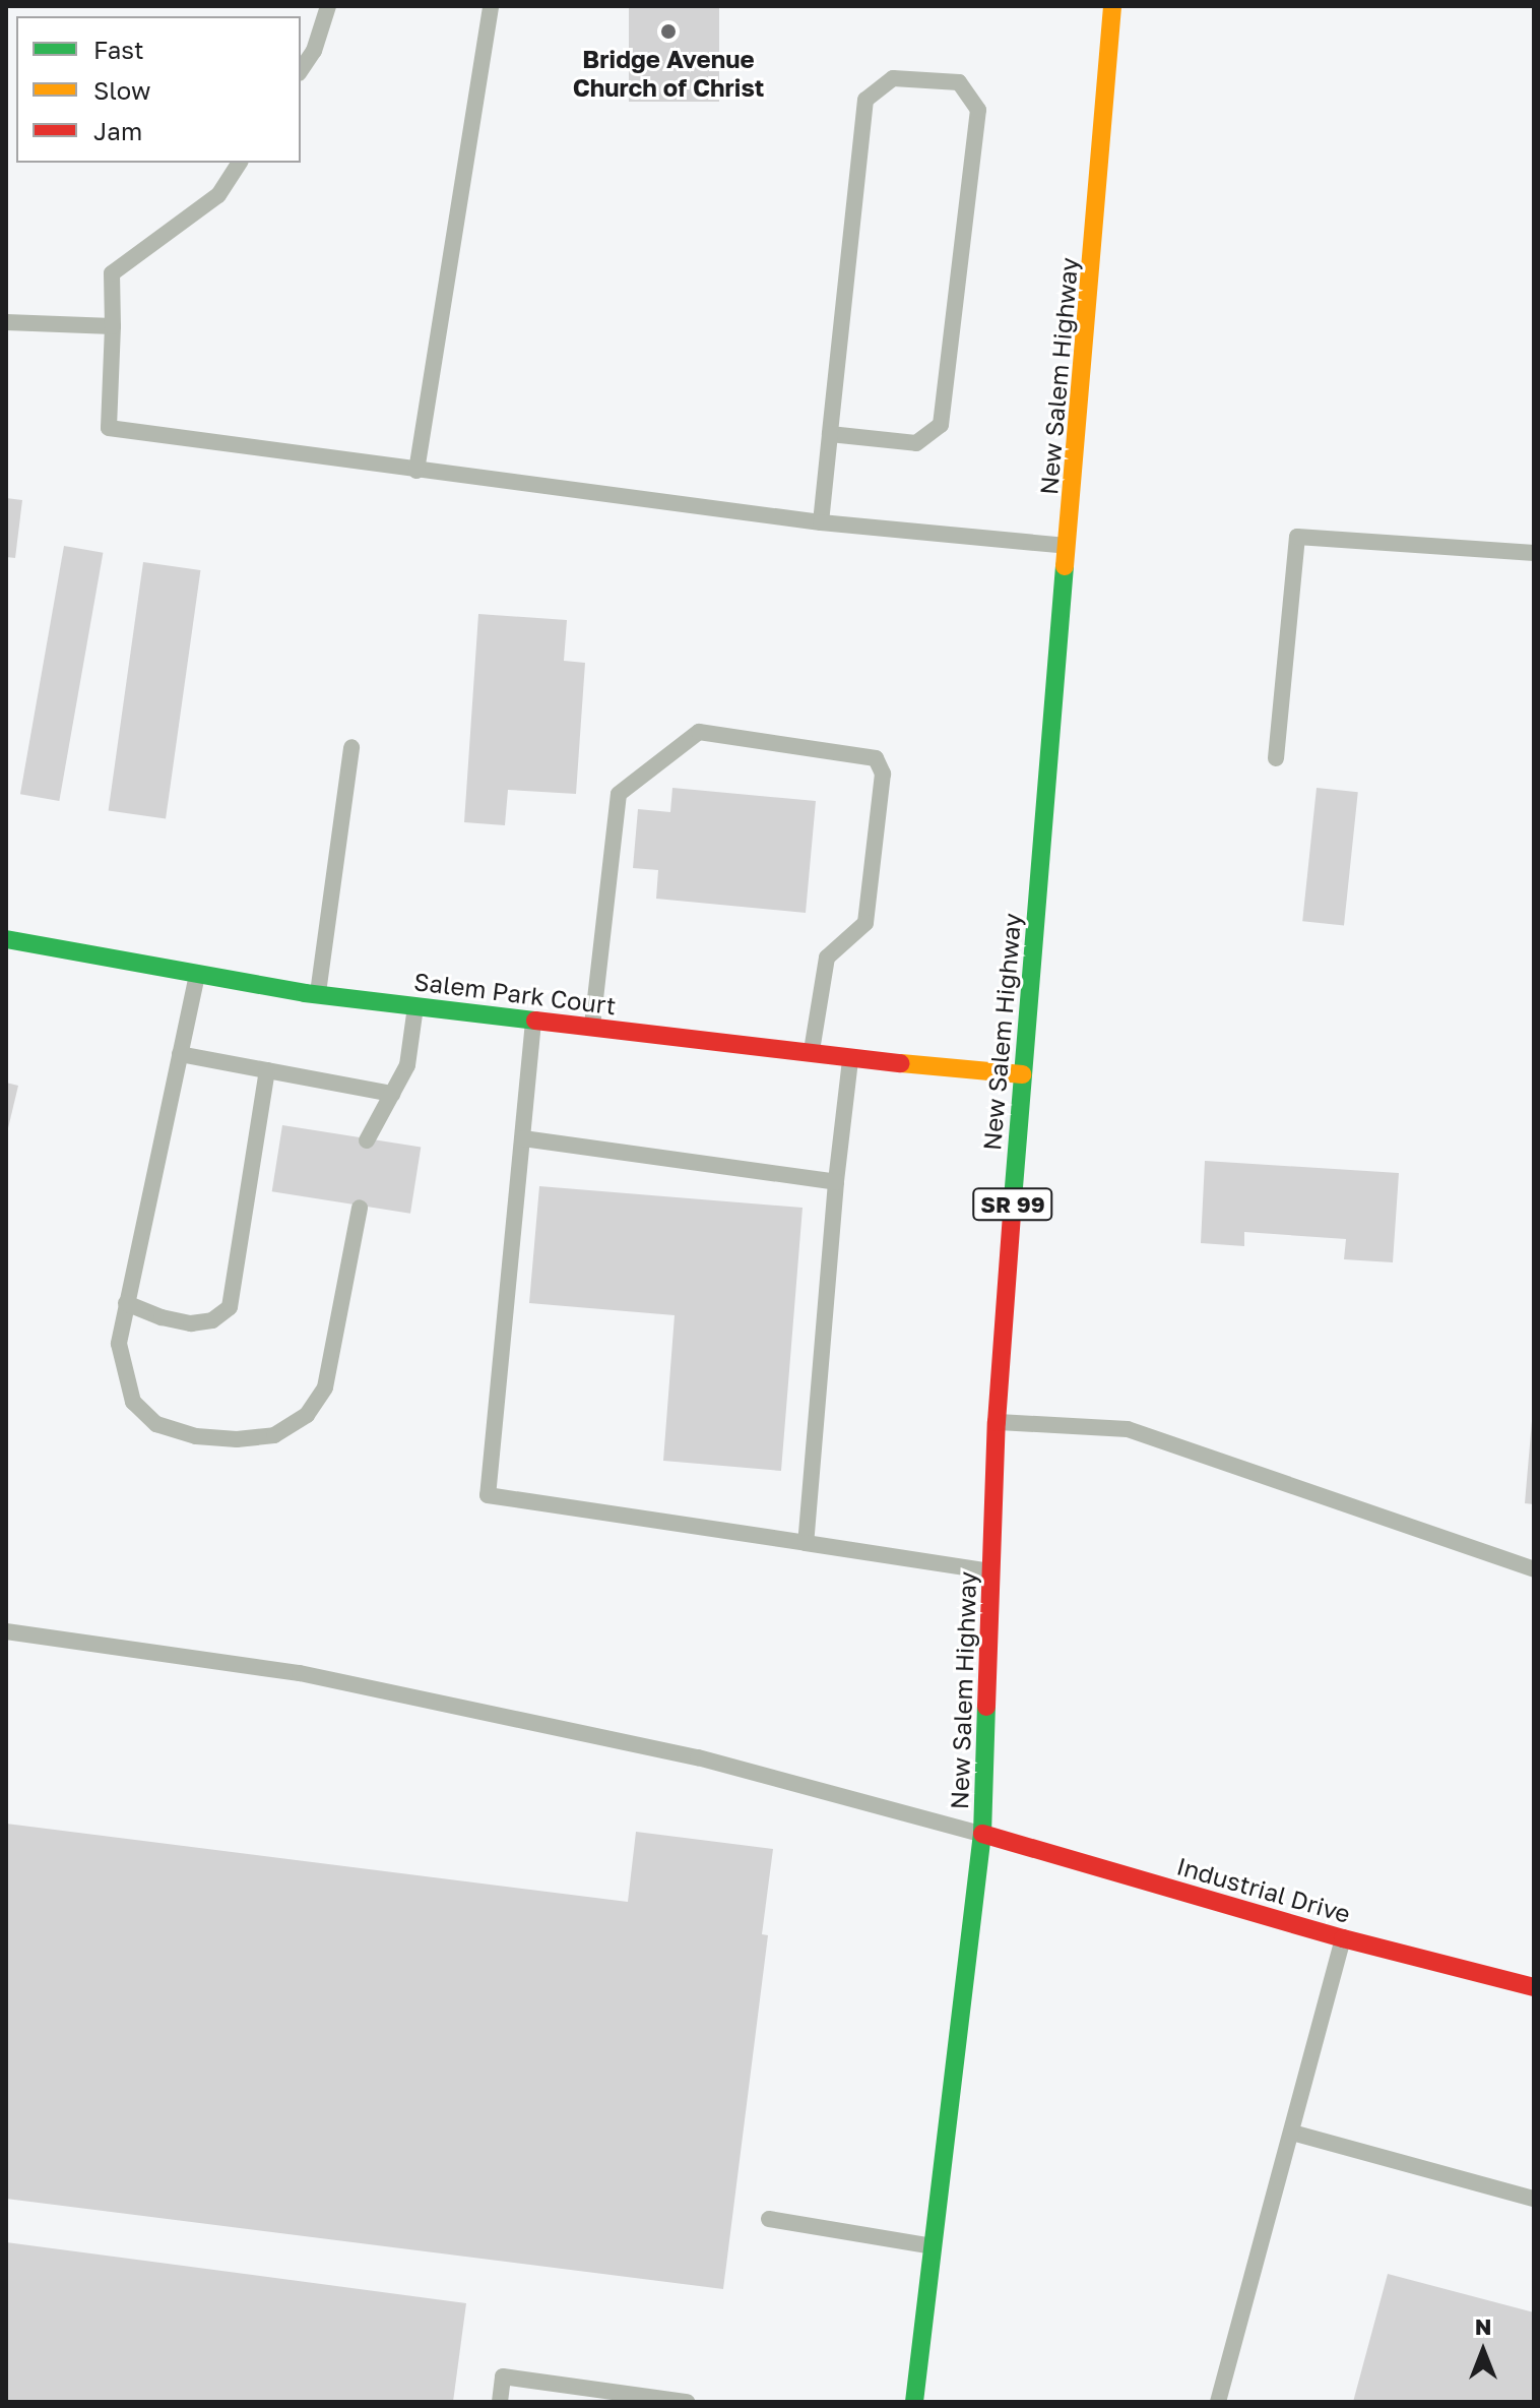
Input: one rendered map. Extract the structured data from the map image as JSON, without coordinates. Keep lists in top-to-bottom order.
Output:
{
  "streets": {
    "main road": [
      "New Salem Highway",
      "Salem Park Court",
      "SR 99",
      "Industrial Drive"
    ]
  },
  "crossings": [
    ["New Salem Highway", "Salem Park Court"],
    ["New Salem Highway", "Industrial Drive"]
  ],
  "places": ["Bridge Avenue Church of Christ"],
  "legend": ["Fast", "Slow", "Jam"],
  "north": "top"
}
